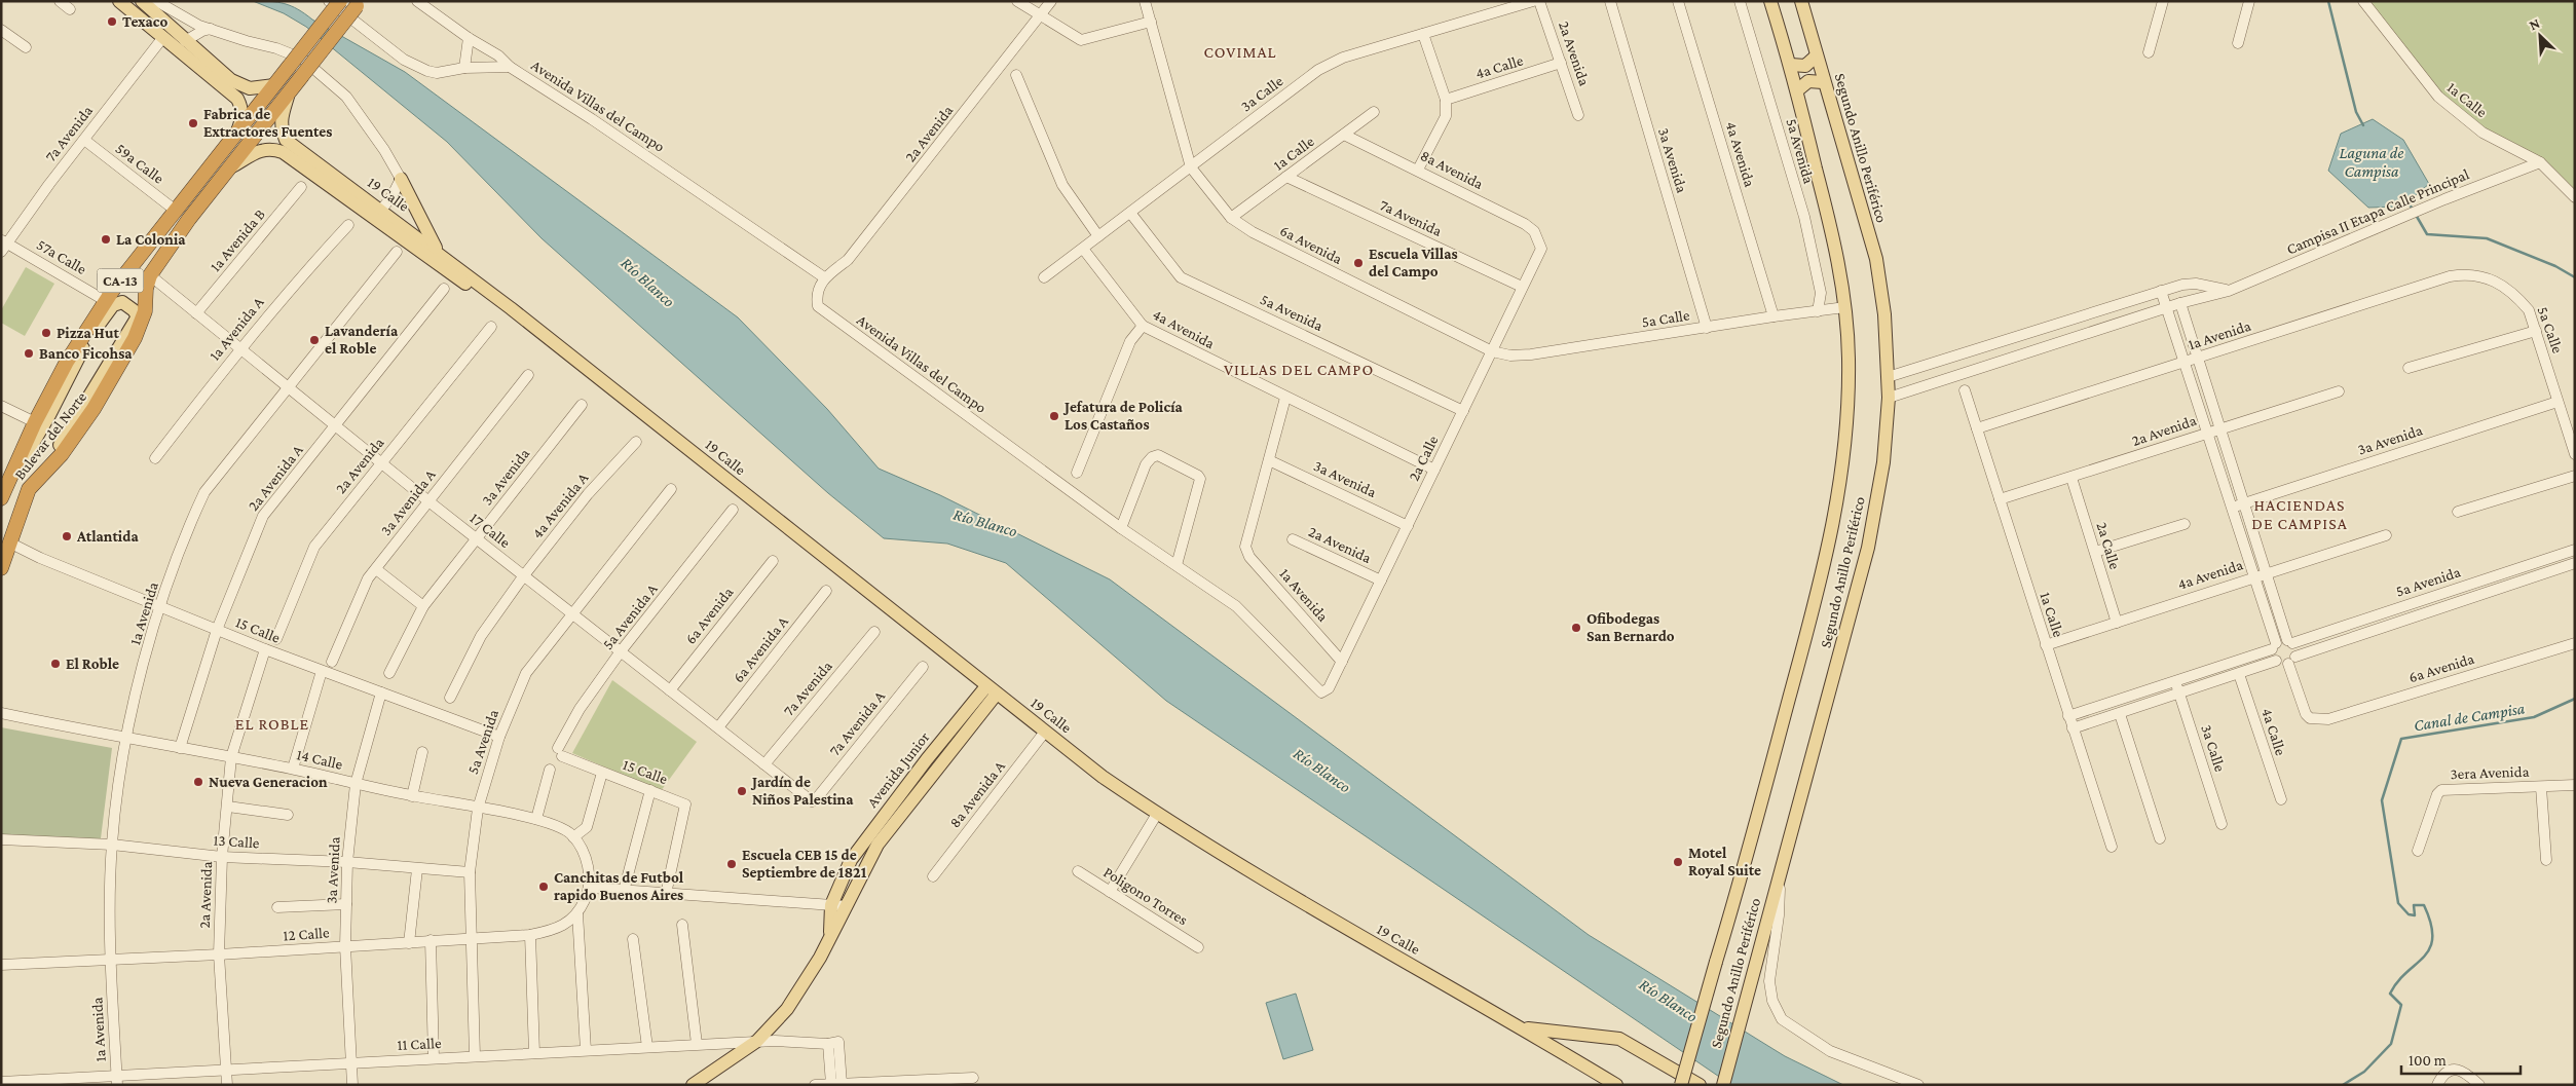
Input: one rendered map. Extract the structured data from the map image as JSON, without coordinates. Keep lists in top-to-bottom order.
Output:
{
  "streets": {
    "highway": ["CA-13", "Bulevar del Norte"],
    "main road": ["Segundo Anillo Periférico", "19 Calle", "Avenida Junior"],
    "street": [
      "2a Avenida",
      "4a Calle",
      "3a Calle",
      "1a Calle",
      "Avenida Villas del Campo",
      "7a Avenida",
      "5a Avenida",
      "4a Avenida",
      "3a Avenida",
      "59a Calle",
      "8a Avenida",
      "Campisa II Etapa Calle Principal",
      "1a Avenida B",
      "6a Avenida",
      "57a Calle",
      "5a Calle",
      "1a Avenida A",
      "1a Avenida",
      "2a Calle",
      "2a Avenida A",
      "3a Avenida A",
      "4a Avenida A",
      "17 Calle",
      "5a Avenida A",
      "15 Calle",
      "6a Avenida A",
      "7a Avenida A",
      "14 Calle",
      "3era Avenida",
      "8a Avenida A",
      "13 Calle",
      "Poligono Torres",
      "12 Calle",
      "11 Calle"
    ]
  },
  "crossings": [
    ["2a Avenida", "4a Calle"],
    ["2a Avenida", "1a Calle"],
    ["2a Avenida", "Avenida Villas del Campo"],
    ["2a Avenida", "2a Calle"],
    ["2a Avenida", "17 Calle"],
    ["2a Avenida", "15 Calle"],
    ["2a Avenida", "14 Calle"],
    ["2a Avenida", "13 Calle"],
    ["2a Avenida", "12 Calle"],
    ["2a Avenida", "11 Calle"],
    ["3a Calle", "5a Avenida"],
    ["3a Calle", "4a Avenida"],
    ["3a Calle", "6a Avenida"],
    ["1a Calle", "7a Avenida"],
    ["1a Calle", "4a Avenida"],
    ["1a Calle", "8a Avenida"],
    ["1a Calle", "Campisa II Etapa Calle Principal"],
    ["1a Calle", "6a Avenida"],
    ["1a Calle", "1a Avenida"],
    ["Avenida Villas del Campo", "2a Calle"],
    ["7a Avenida", "59a Calle"],
    ["7a Avenida", "57a Calle"],
    ["7a Avenida", "2a Calle"],
    ["7a Avenida", "17 Calle"],
    ["Segundo Anillo Periférico", "Campisa II Etapa Calle Principal"],
    ["Segundo Anillo Periférico", "5a Calle"],
    ["5a Avenida", "6a Avenida"],
    ["5a Avenida", "5a Calle"],
    ["5a Avenida", "2a Calle"],
    ["5a Avenida", "17 Calle"],
    ["5a Avenida", "15 Calle"],
    ["5a Avenida", "14 Calle"],
    ["5a Avenida", "13 Calle"],
    ["5a Avenida", "12 Calle"],
    ["5a Avenida", "11 Calle"],
    ["4a Avenida", "5a Calle"],
    ["4a Avenida", "2a Calle"],
    ["3a Avenida", "5a Calle"],
    ["3a Avenida", "1a Avenida"],
    ["3a Avenida", "2a Calle"],
    ["3a Avenida", "17 Calle"],
    ["3a Avenida", "15 Calle"],
    ["3a Avenida", "14 Calle"],
    ["3a Avenida", "13 Calle"],
    ["3a Avenida", "12 Calle"],
    ["3a Avenida", "11 Calle"],
    ["59a Calle", "Bulevar del Norte"],
    ["8a Avenida", "2a Calle"],
    ["19 Calle", "Bulevar del Norte"],
    ["19 Calle", "Avenida Junior"],
    ["19 Calle", "8a Avenida A"],
    ["1a Avenida B", "17 Calle"],
    ["6a Avenida", "5a Calle"],
    ["6a Avenida", "2a Calle"],
    ["6a Avenida", "17 Calle"],
    ["57a Calle", "Bulevar del Norte"],
    ["5a Calle", "1a Avenida"],
    ["5a Calle", "2a Calle"],
    ["1a Avenida A", "17 Calle"],
    ["1a Avenida", "2a Calle"],
    ["1a Avenida", "17 Calle"],
    ["1a Avenida", "15 Calle"],
    ["1a Avenida", "14 Calle"],
    ["1a Avenida", "13 Calle"],
    ["1a Avenida", "12 Calle"],
    ["1a Avenida", "11 Calle"],
    ["Bulevar del Norte", "17 Calle"],
    ["Bulevar del Norte", "15 Calle"],
    ["2a Avenida A", "17 Calle"],
    ["2a Avenida A", "15 Calle"],
    ["2a Avenida A", "14 Calle"],
    ["3a Avenida A", "17 Calle"],
    ["4a Avenida A", "17 Calle"],
    ["17 Calle", "5a Avenida A"],
    ["17 Calle", "6a Avenida A"],
    ["17 Calle", "7a Avenida A"],
    ["5a Avenida A", "15 Calle"],
    ["14 Calle", "13 Calle"],
    ["14 Calle", "12 Calle"],
    ["Avenida Junior", "11 Calle"],
    ["13 Calle", "12 Calle"]
  ],
  "districts": [
    "COVIMAL",
    "VILLAS DEL CAMPO",
    "HACIENDAS DE CAMPISA",
    "EL ROBLE"
  ],
  "water": ["Laguna de Campisa", "Río Blanco", "Canal de Campisa"],
  "places": [
    "Texaco",
    "Fabrica de Extractores Fuentes",
    "La Colonia",
    "Escuela Villas del Campo",
    "Pizza Hut",
    "Lavandería el Roble",
    "Banco Ficohsa",
    "Jefatura de Policía Los Castaños",
    "Atlantida",
    "Ofibodegas San Bernardo",
    "El Roble",
    "Nueva Generacion",
    "Jardín de Niños Palestina",
    "Motel Royal Suite",
    "Escuela CEB 15 de Septiembre de 1821",
    "Canchitas de Futbol rapido Buenos Aires"
  ],
  "scale_bar": "100 m",
  "north": "top left"
}
